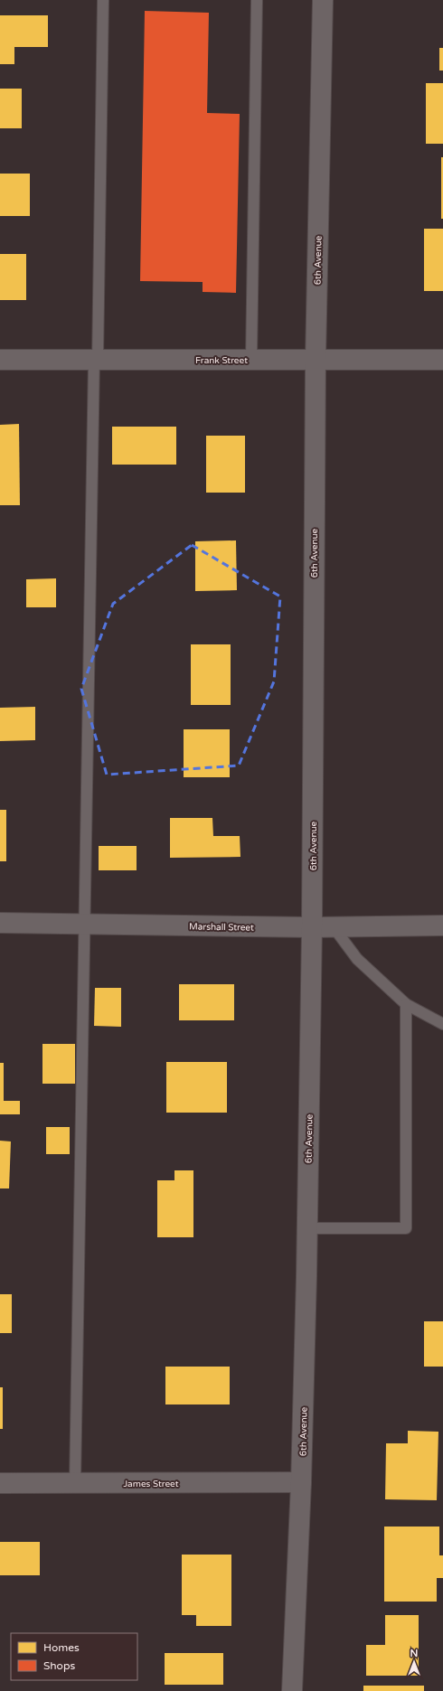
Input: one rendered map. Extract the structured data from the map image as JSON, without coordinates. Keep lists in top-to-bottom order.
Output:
{
  "streets": {
    "street": [
      "6th Avenue",
      "Frank Street",
      "Marshall Street",
      "James Street"
    ]
  },
  "crossings": [
    ["6th Avenue", "Frank Street"],
    ["6th Avenue", "Marshall Street"],
    ["6th Avenue", "James Street"]
  ],
  "legend": ["Homes", "Shops"],
  "north": "top"
}
